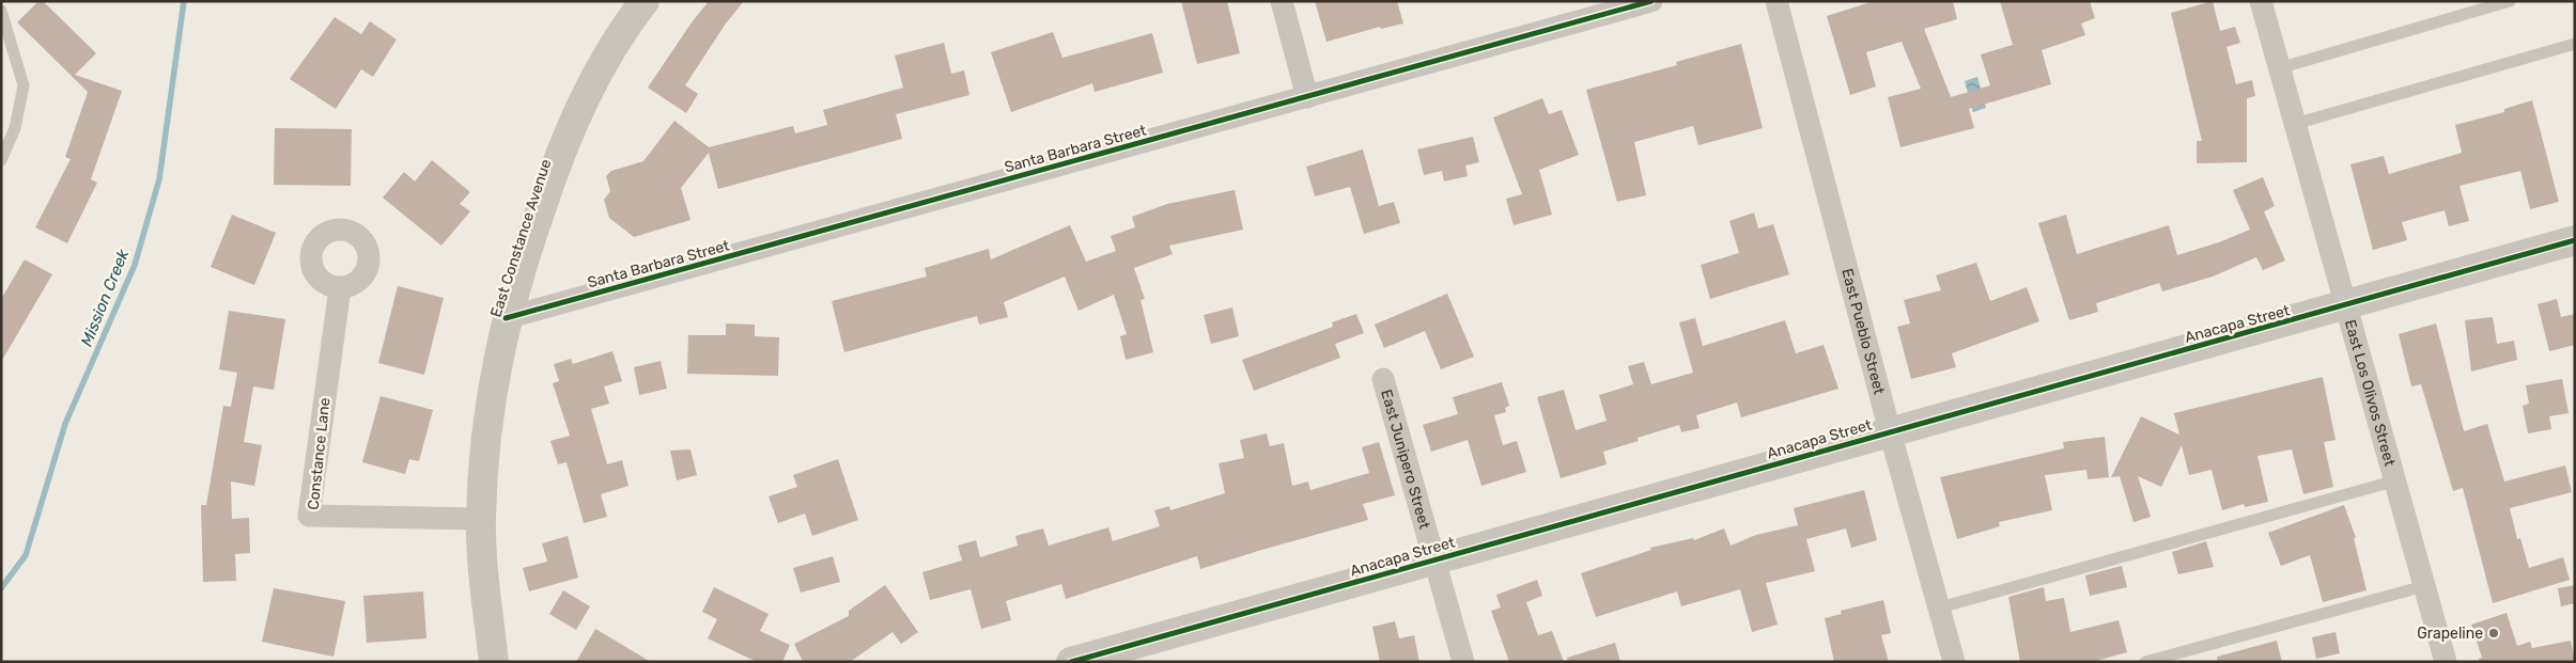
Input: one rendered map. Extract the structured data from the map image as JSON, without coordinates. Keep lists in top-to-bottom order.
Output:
{
  "streets": {
    "street": [
      "Santa Barbara Street",
      "East Constance Avenue",
      "Anacapa Street",
      "East Pueblo Street",
      "East Los Olivos Street",
      "Constance Lane",
      "East Junipero Street"
    ]
  },
  "crossings": [
    ["Santa Barbara Street", "East Constance Avenue"],
    ["East Constance Avenue", "Constance Lane"],
    ["Anacapa Street", "East Pueblo Street"],
    ["Anacapa Street", "East Los Olivos Street"],
    ["Anacapa Street", "East Junipero Street"]
  ],
  "water": ["Mission Creek"],
  "places": ["Grapeline"]
}
